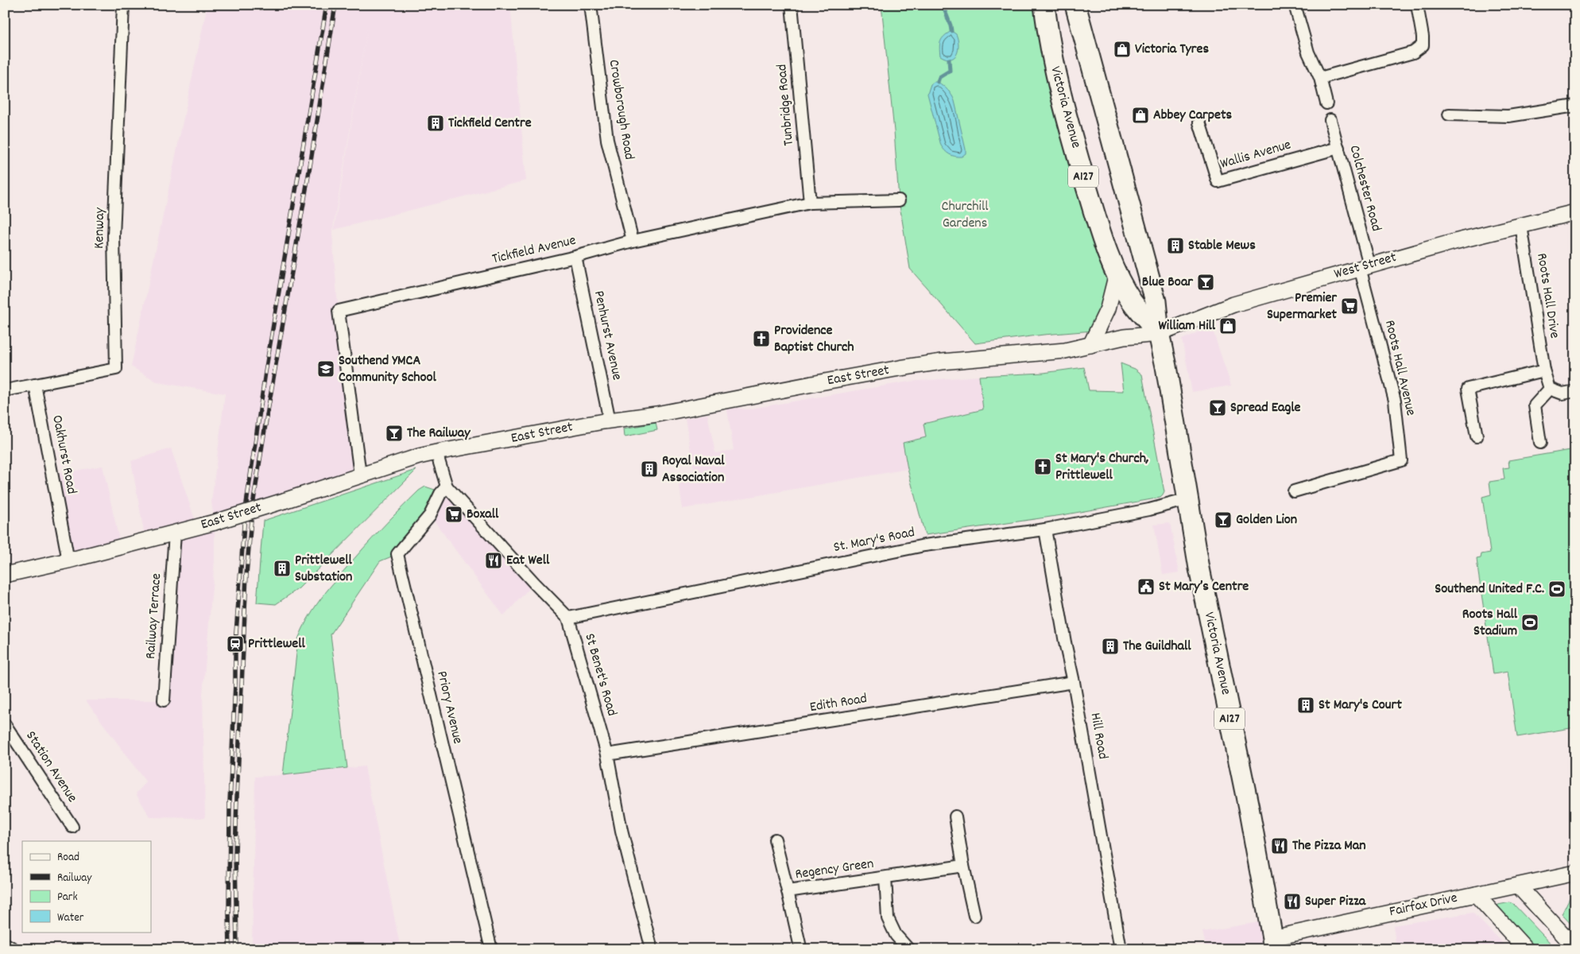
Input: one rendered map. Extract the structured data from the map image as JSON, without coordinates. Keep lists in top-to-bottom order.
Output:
{
  "streets": {
    "highway": ["Victoria Avenue", "A127"],
    "main road": ["West Street", "East Street", "Fairfax Drive"],
    "street": [
      "Tunbridge Road",
      "Crowborough Road",
      "Wallis Avenue",
      "Colchester Road",
      "Kenway",
      "Tickfield Avenue",
      "Roots Hall Drive",
      "Penhurst Avenue",
      "Roots Hall Avenue",
      "Oakhurst Road",
      "St. Mary's Road",
      "Railway Terrace",
      "St Benet's Road",
      "Edith Road",
      "Priory Avenue",
      "Hill Road",
      "Station Avenue",
      "Regency Green"
    ]
  },
  "crossings": [
    ["Tunbridge Road", "Tickfield Avenue"],
    ["Victoria Avenue", "West Street"],
    ["Victoria Avenue", "East Street"],
    ["Victoria Avenue", "St. Mary's Road"],
    ["Victoria Avenue", "Fairfax Drive"],
    ["Crowborough Road", "Tickfield Avenue"],
    ["Wallis Avenue", "Colchester Road"],
    ["Colchester Road", "West Street"],
    ["Colchester Road", "Roots Hall Avenue"],
    ["Kenway", "Oakhurst Road"],
    ["Tickfield Avenue", "Penhurst Avenue"],
    ["Tickfield Avenue", "East Street"],
    ["West Street", "Roots Hall Drive"],
    ["West Street", "Roots Hall Avenue"],
    ["West Street", "East Street"],
    ["Penhurst Avenue", "East Street"],
    ["East Street", "Oakhurst Road"],
    ["East Street", "Railway Terrace"],
    ["East Street", "St Benet's Road"],
    ["St. Mary's Road", "St Benet's Road"],
    ["St. Mary's Road", "Hill Road"],
    ["St Benet's Road", "Edith Road"],
    ["St Benet's Road", "Priory Avenue"],
    ["Edith Road", "Hill Road"]
  ],
  "parks": ["Churchill Gardens"],
  "places": {
    "shop": ["Victoria Tyres", "Abbey Carpets", "William Hill"],
    "building": [
      "Tickfield Centre",
      "Stable Mews",
      "Royal Naval Association",
      "Prittlewell Substation",
      "The Guildhall",
      "St Mary's Court"
    ],
    "bar": [
      "Blue Boar",
      "Spread Eagle",
      "The Railway",
      "Golden Lion"
    ],
    "supermarket": ["Premier Supermarket", "Boxall"],
    "church": ["Providence Baptist Church", "St Mary's Church, Prittlewell"],
    "school or university": ["Southend YMCA Community School"],
    "restaurant": ["Eat Well", "The Pizza Man", "Super Pizza"],
    "public building": ["St Mary’s Centre"],
    "sports": ["Southend United F.C.", "Roots Hall Stadium"],
    "station": ["Prittlewell"]
  },
  "legend": [
    "Road",
    "Railway",
    "Park",
    "Water"
  ]
}
